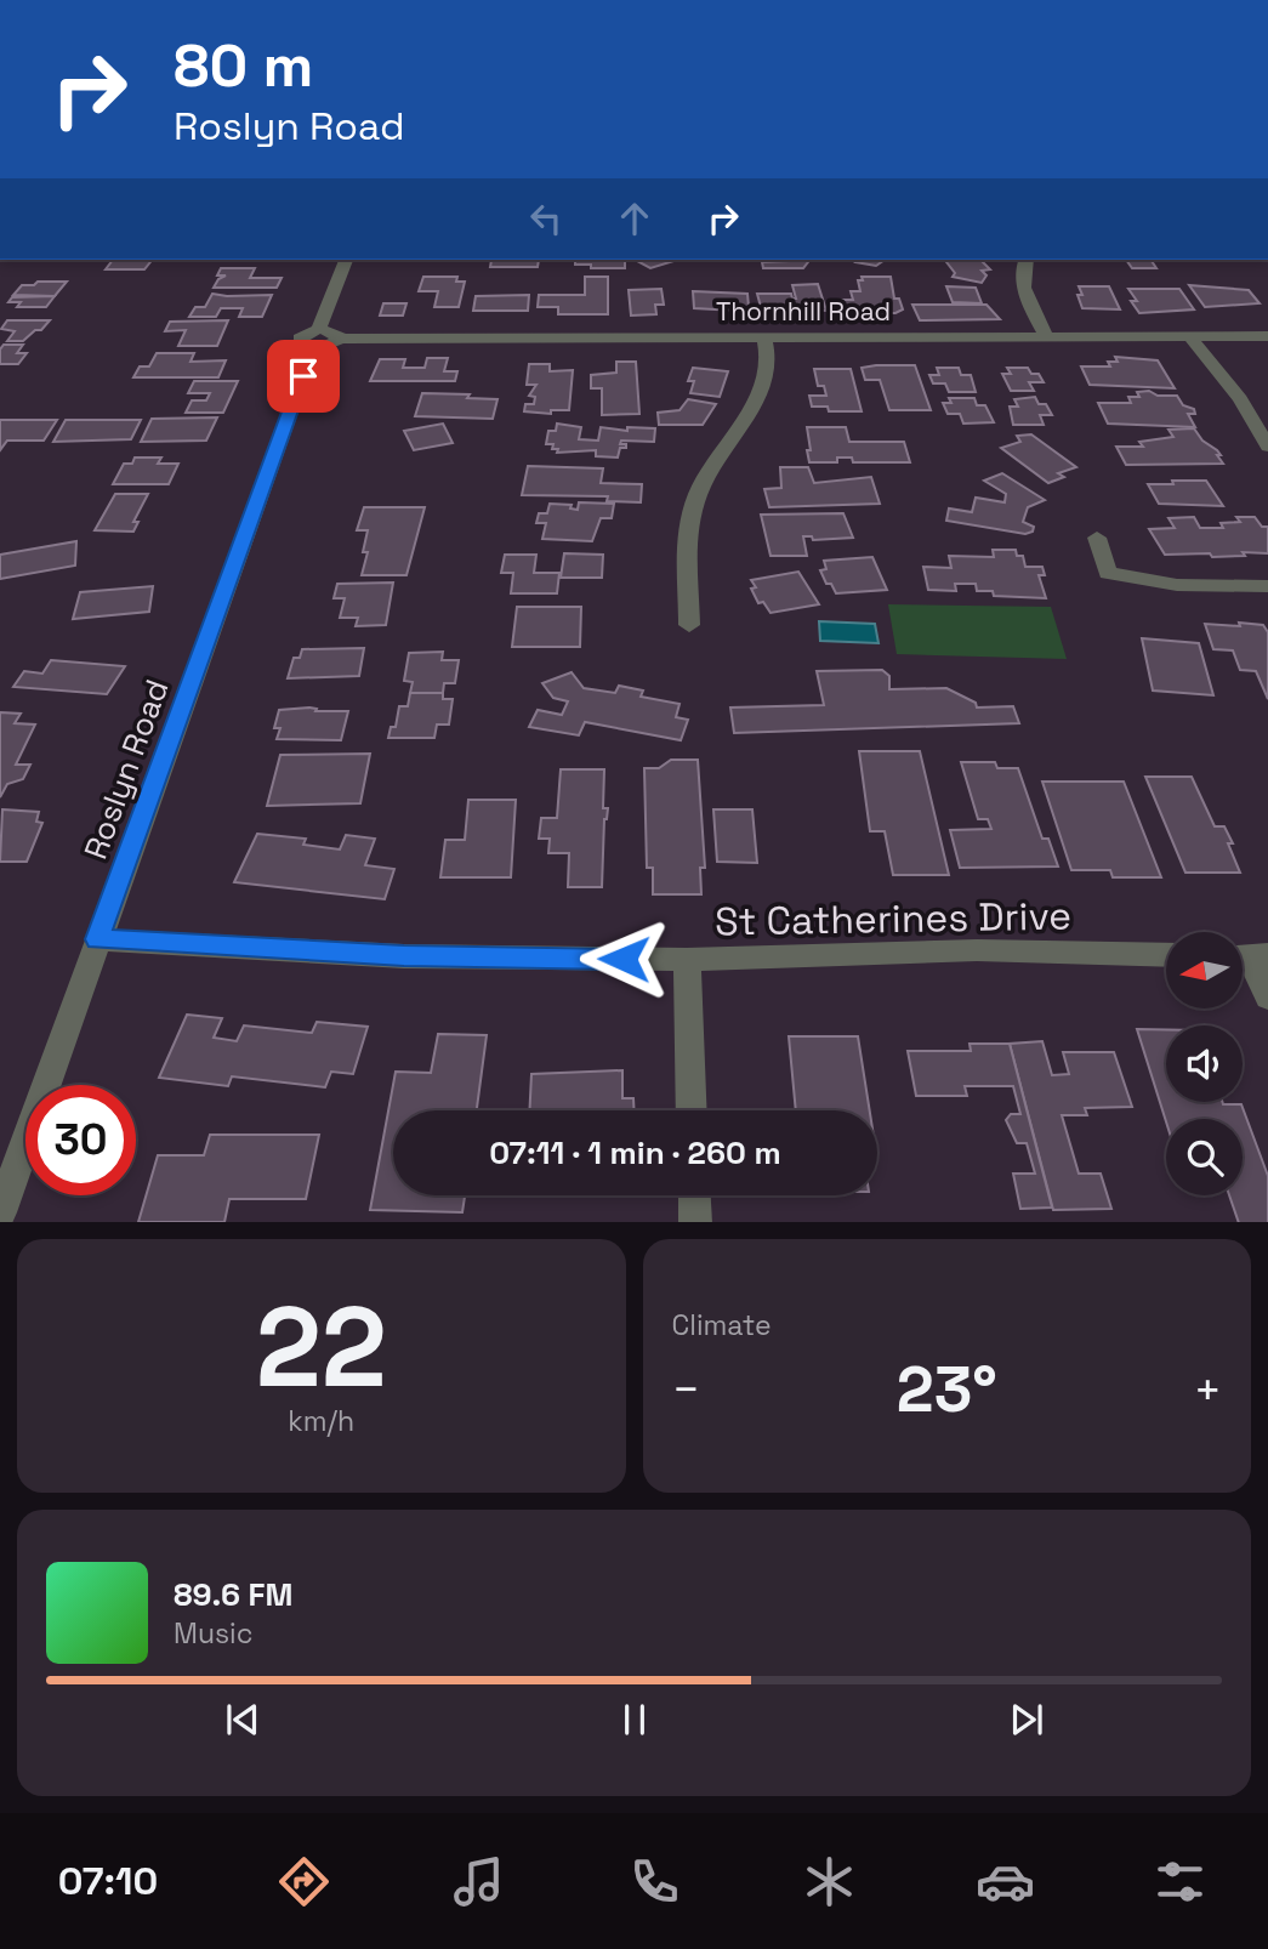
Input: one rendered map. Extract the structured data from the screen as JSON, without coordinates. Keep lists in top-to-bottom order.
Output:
{
  "streets": {
    "street": ["Thornhill Road", "Roslyn Road", "St Catherines Drive"]
  },
  "crossings": [
    ["Thornhill Road", "Roslyn Road"],
    ["Roslyn Road", "St Catherines Drive"]
  ],
  "north": "left",
  "page": {
    "turn": ["80 m", "Roslyn Road"],
    "limit": "30",
    "trip": "07:11 · 1 min · 260 m",
    "tile": [
      ["22", "km/h"],
      "Climate"
    ],
    "heat": ["−", "23°", "+"],
    "song": ["89.6 FM", "Music"],
    "tabs": "07:10"
  }
}
